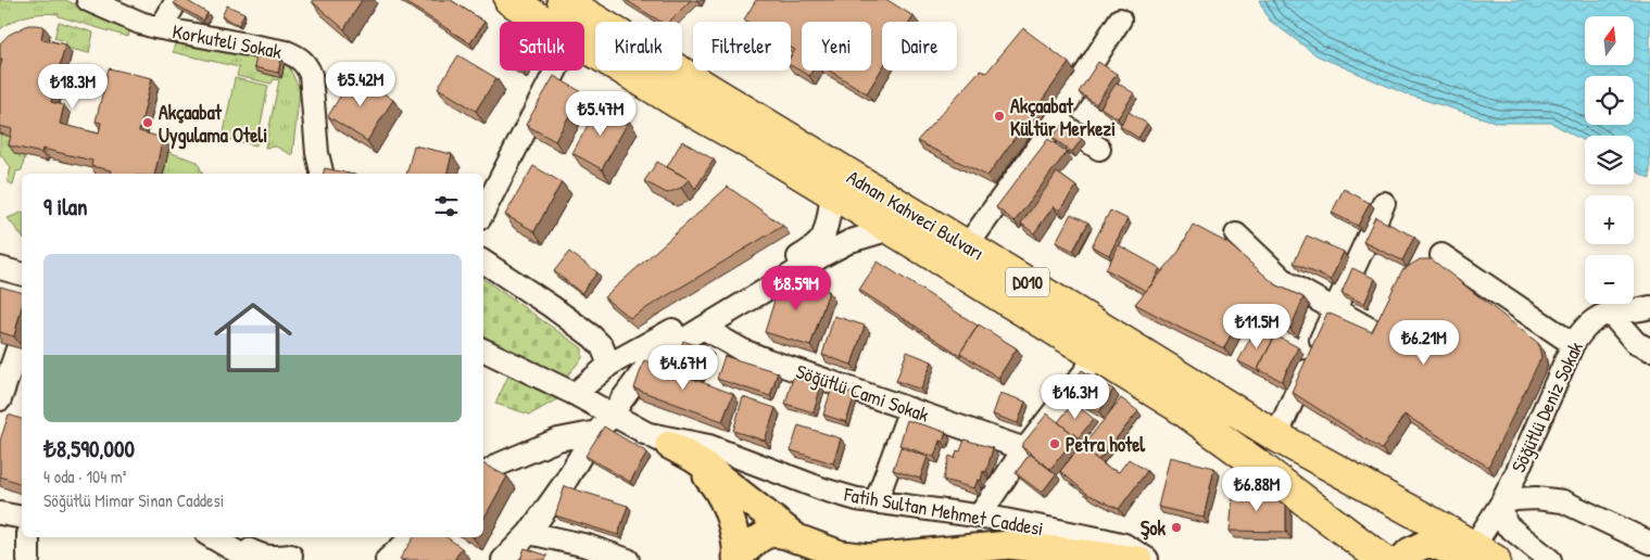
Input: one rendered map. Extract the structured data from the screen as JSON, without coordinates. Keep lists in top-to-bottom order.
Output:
{
  "streets": {
    "highway": ["Adnan Kahveci Bulvarı", "D010"],
    "main road": ["Fatih Sultan Mehmet Caddesi"],
    "street": ["Korkuteli Sokak", "Söğütlü Cami Sokak", "Söğütlü Deniz Sokak"]
  },
  "crossings": [
    ["Adnan Kahveci Bulvarı", "Söğütlü Deniz Sokak"]
  ],
  "places": [
    "Akçaabat Kültür Merkezi",
    "Akçaabat Uygulama Oteli",
    "Petra hotel",
    "Şok"
  ],
  "north": "top",
  "page": {
    "map_buttons": ["+", "−"],
    "chip": [
      "Satılık",
      "Kiralık",
      "Filtreler",
      "Yeni",
      "Daire"
    ],
    "price": [
      "₺5.42M",
      "₺18.3M",
      "₺5.47M",
      "₺8.59M",
      "₺11.5M",
      "₺6.21M",
      "₺4.67M",
      "₺16.3M",
      "₺6.88M"
    ],
    "heading": "9 ilan",
    "list": [
      {
        "name": "₺8,590,000",
        "note": "4 oda · 104 m² · Söğütlü Mimar Sinan Caddesi"
      }
    ]
  }
}
